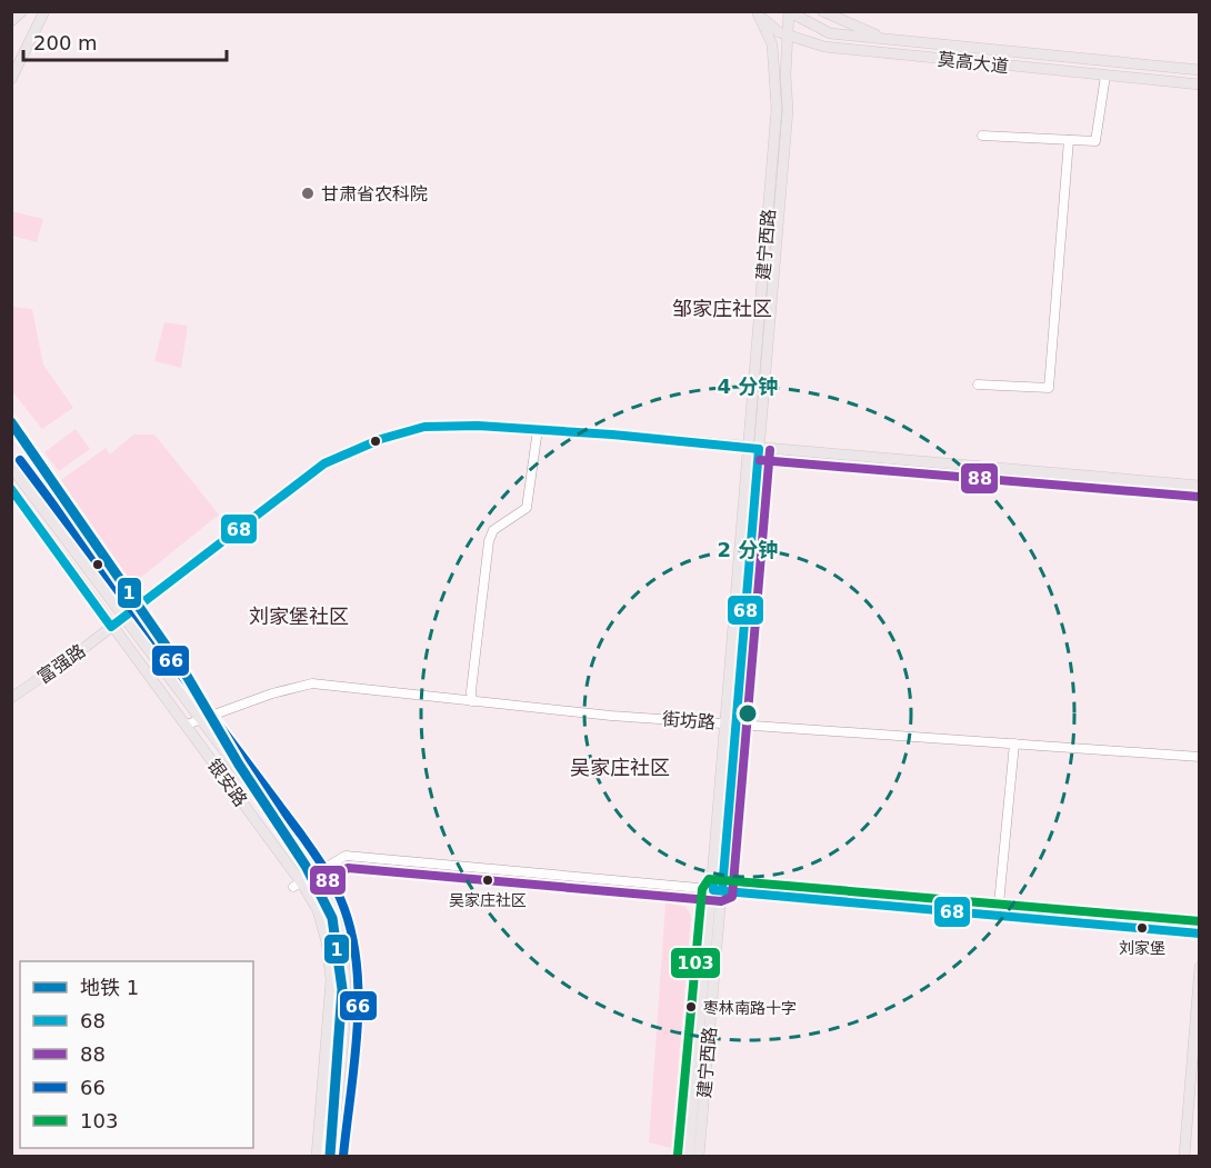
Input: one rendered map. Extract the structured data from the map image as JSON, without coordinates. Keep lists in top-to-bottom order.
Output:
{
  "streets": {
    "main road": [
      "莫高大道",
      "建宁西路",
      "富强路",
      "银安路"
    ],
    "street": ["街坊路"]
  },
  "crossings": [
    ["莫高大道", "建宁西路"],
    ["建宁西路", "富强路"],
    ["建宁西路", "街坊路"],
    ["富强路", "银安路"],
    ["街坊路", "银安路"]
  ],
  "districts": ["邹家庄社区", "刘家堡社区", "吴家庄社区"],
  "places": [
    "甘肃省农科院",
    "吴家庄社区",
    "刘家堡",
    "枣林南路十字"
  ],
  "lines": [
    "metro line 1",
    "transit line 68",
    "transit line 88",
    "transit line 66",
    "transit line 103"
  ],
  "legend": [
    "地铁 1",
    "68",
    "88",
    "66",
    "103"
  ],
  "scale_bar": "200 m",
  "rings": ["4 分钟", "2 分钟"]
}
